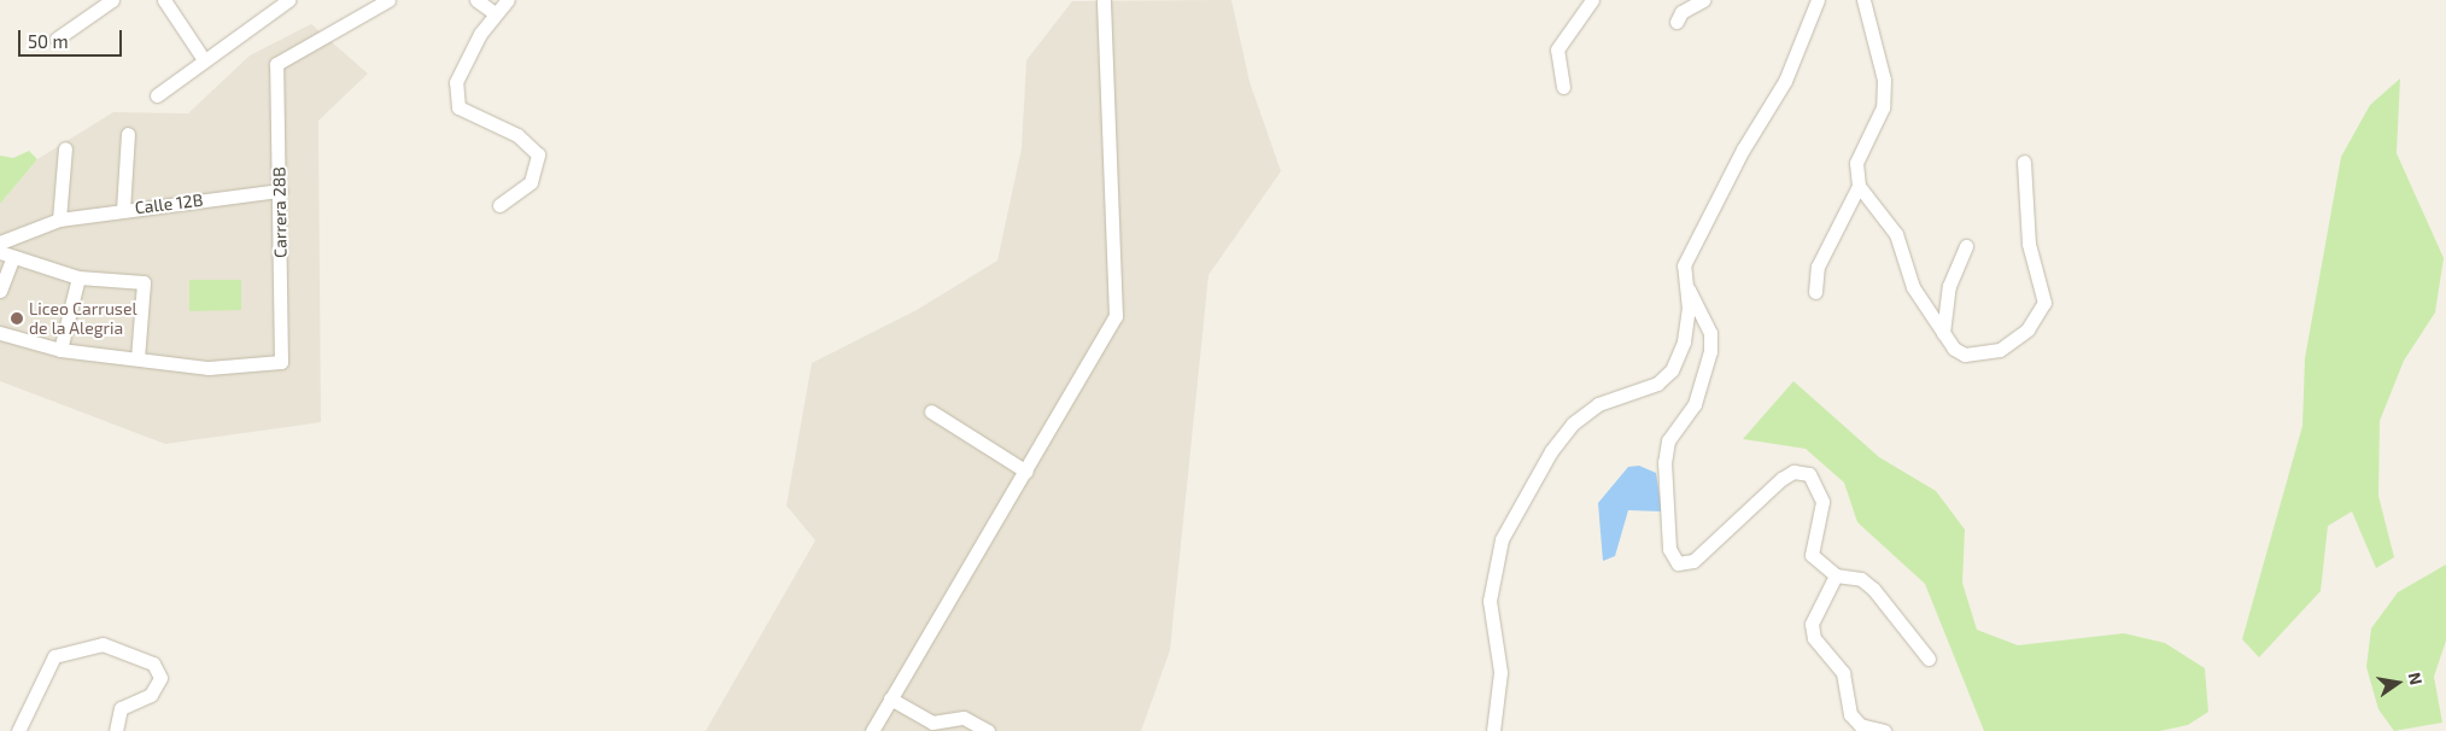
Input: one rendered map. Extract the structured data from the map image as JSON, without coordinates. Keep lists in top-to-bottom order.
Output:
{
  "streets": {
    "street": ["Calle 12B", "Carrera 28B"]
  },
  "crossings": [
    ["Calle 12B", "Carrera 28B"]
  ],
  "places": ["Liceo Carrusel de la Alegria"],
  "scale_bar": "50 m",
  "north": "right"
}
